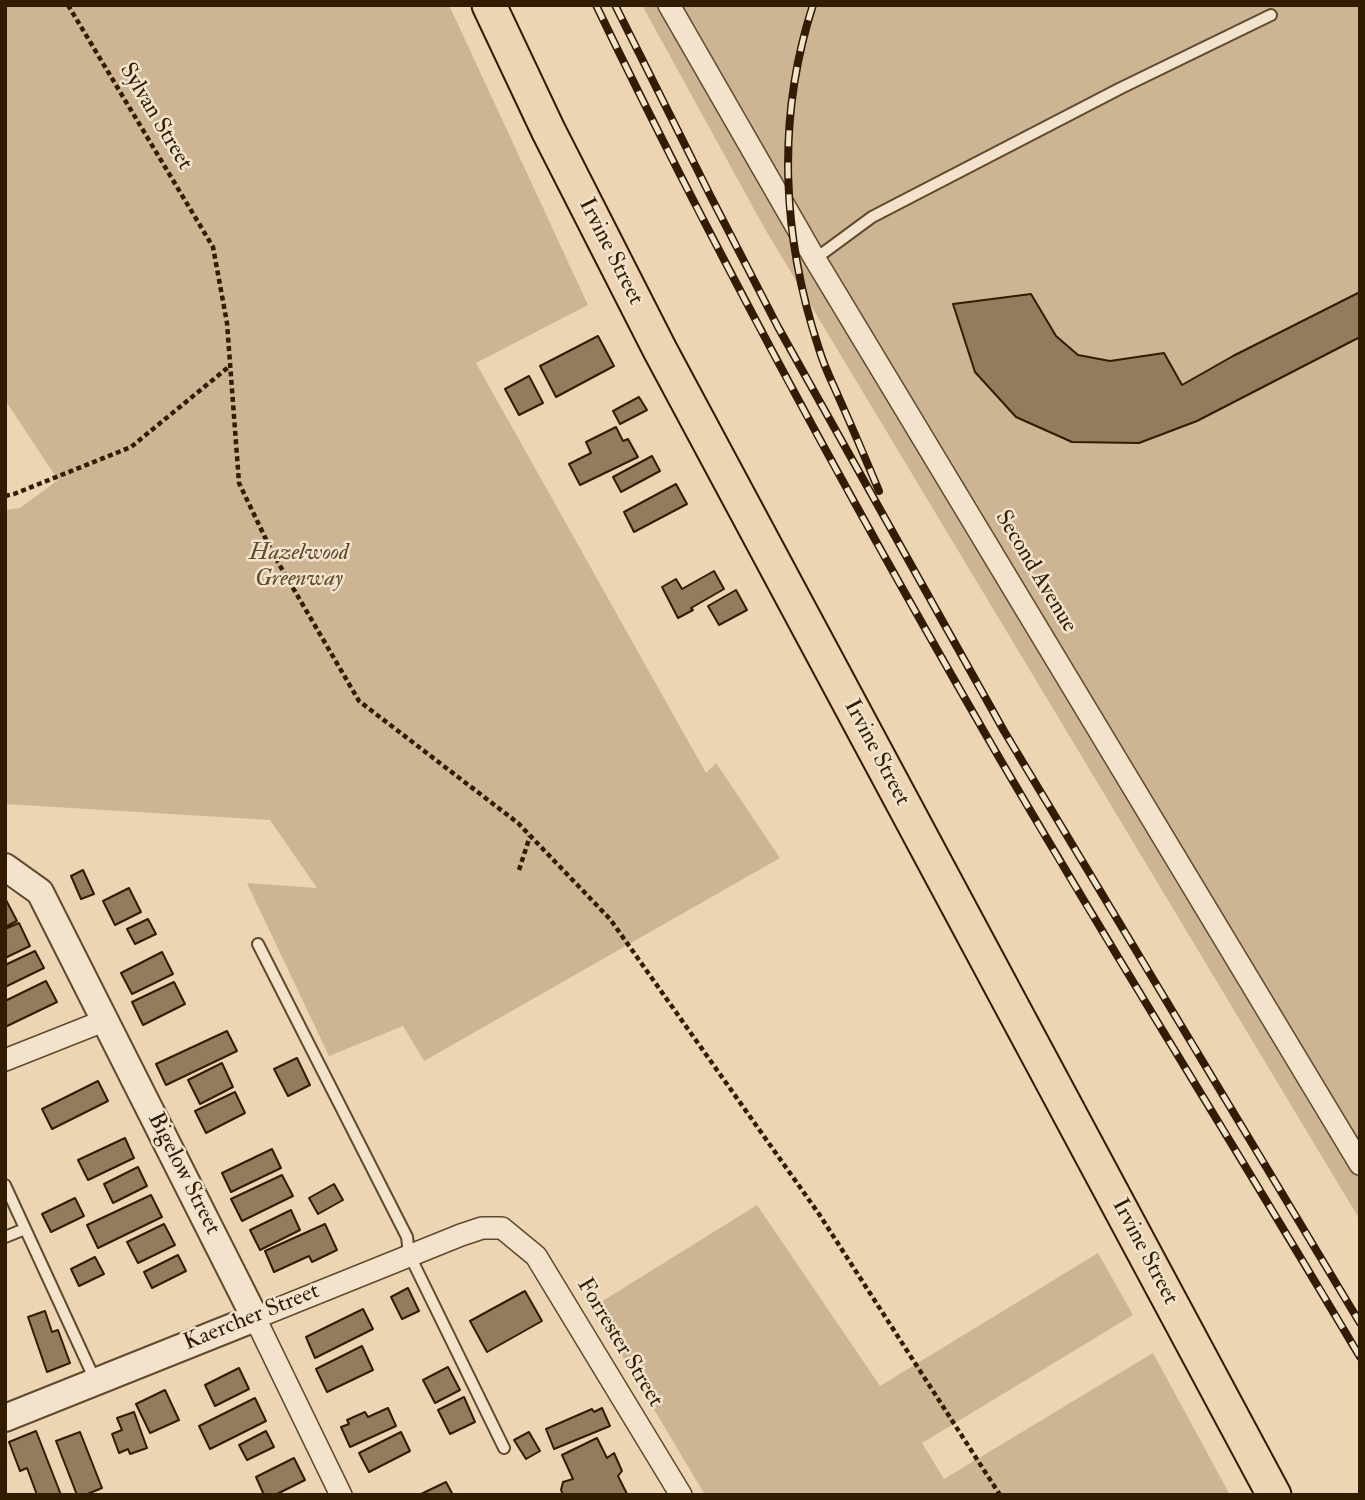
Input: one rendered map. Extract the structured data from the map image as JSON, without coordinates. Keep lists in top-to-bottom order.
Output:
{
  "streets": {
    "main road": ["Irvine Street"],
    "street": [
      "Second Avenue",
      "Bigelow Street",
      "Kaercher Street",
      "Forrester Street"
    ],
    "path": ["Sylvan Street"]
  },
  "crossings": [
    ["Bigelow Street", "Kaercher Street"],
    ["Kaercher Street", "Forrester Street"]
  ],
  "parks": ["Hazelwood Greenway"]
}
